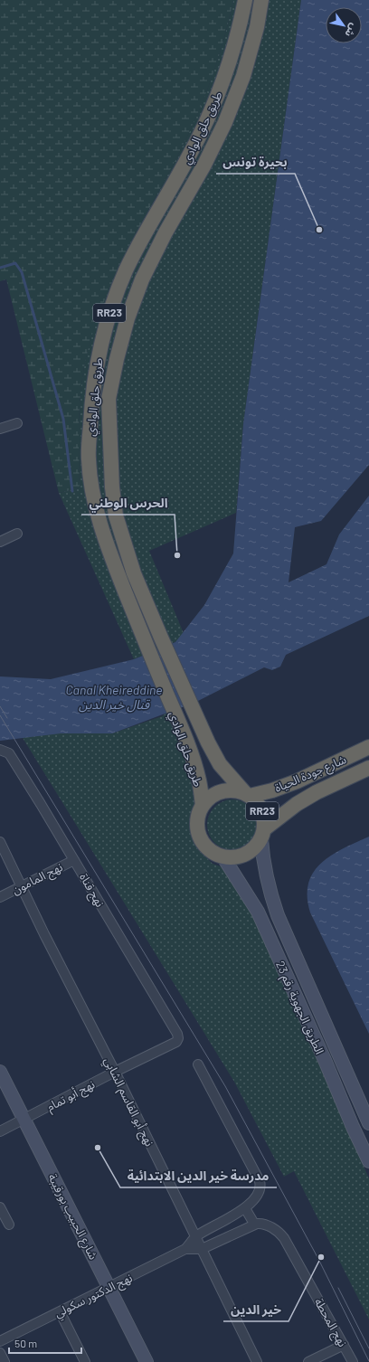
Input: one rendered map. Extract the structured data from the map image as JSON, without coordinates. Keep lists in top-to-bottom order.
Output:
{
  "streets": {
    "highway": [
      "طريق حلق الوادي",
      "RR23",
      "شارع جودة الحياة",
      "الطريق الجهوية رقم 23"
    ],
    "main road": ["شارع الحبيب بورقيبة"],
    "street": [
      "نهج المامون",
      "نهج قناة",
      "نهج أبو تمام",
      "نهج أبو القاسم الشابي",
      "نهج الدكتور سكولي",
      "نهج المحطة"
    ]
  },
  "crossings": [
    ["طريق حلق الوادي", "RR23"],
    ["طريق حلق الوادي", "شارع جودة الحياة"],
    ["طريق حلق الوادي", "الطريق الجهوية رقم 23"],
    ["RR23", "شارع جودة الحياة"],
    ["RR23", "الطريق الجهوية رقم 23"],
    ["شارع جودة الحياة", "الطريق الجهوية رقم 23"],
    ["نهج المامون", "نهج قناة"],
    ["نهج المامون", "نهج أبو القاسم الشابي"],
    ["نهج قناة", "نهج أبو تمام"],
    ["نهج أبو تمام", "نهج أبو القاسم الشابي"],
    ["نهج أبو تمام", "شارع الحبيب بورقيبة"],
    ["شارع الحبيب بورقيبة", "نهج الدكتور سكولي"]
  ],
  "water": ["Canal Kheireddine قنال خير الدين"],
  "places": [
    "بحيرة تونس",
    "الحرس الوطني",
    "مدرسة خير الدين الابتدائية",
    "خير الدين"
  ],
  "scale_bar": "50 m",
  "north": "bottom right"
}
